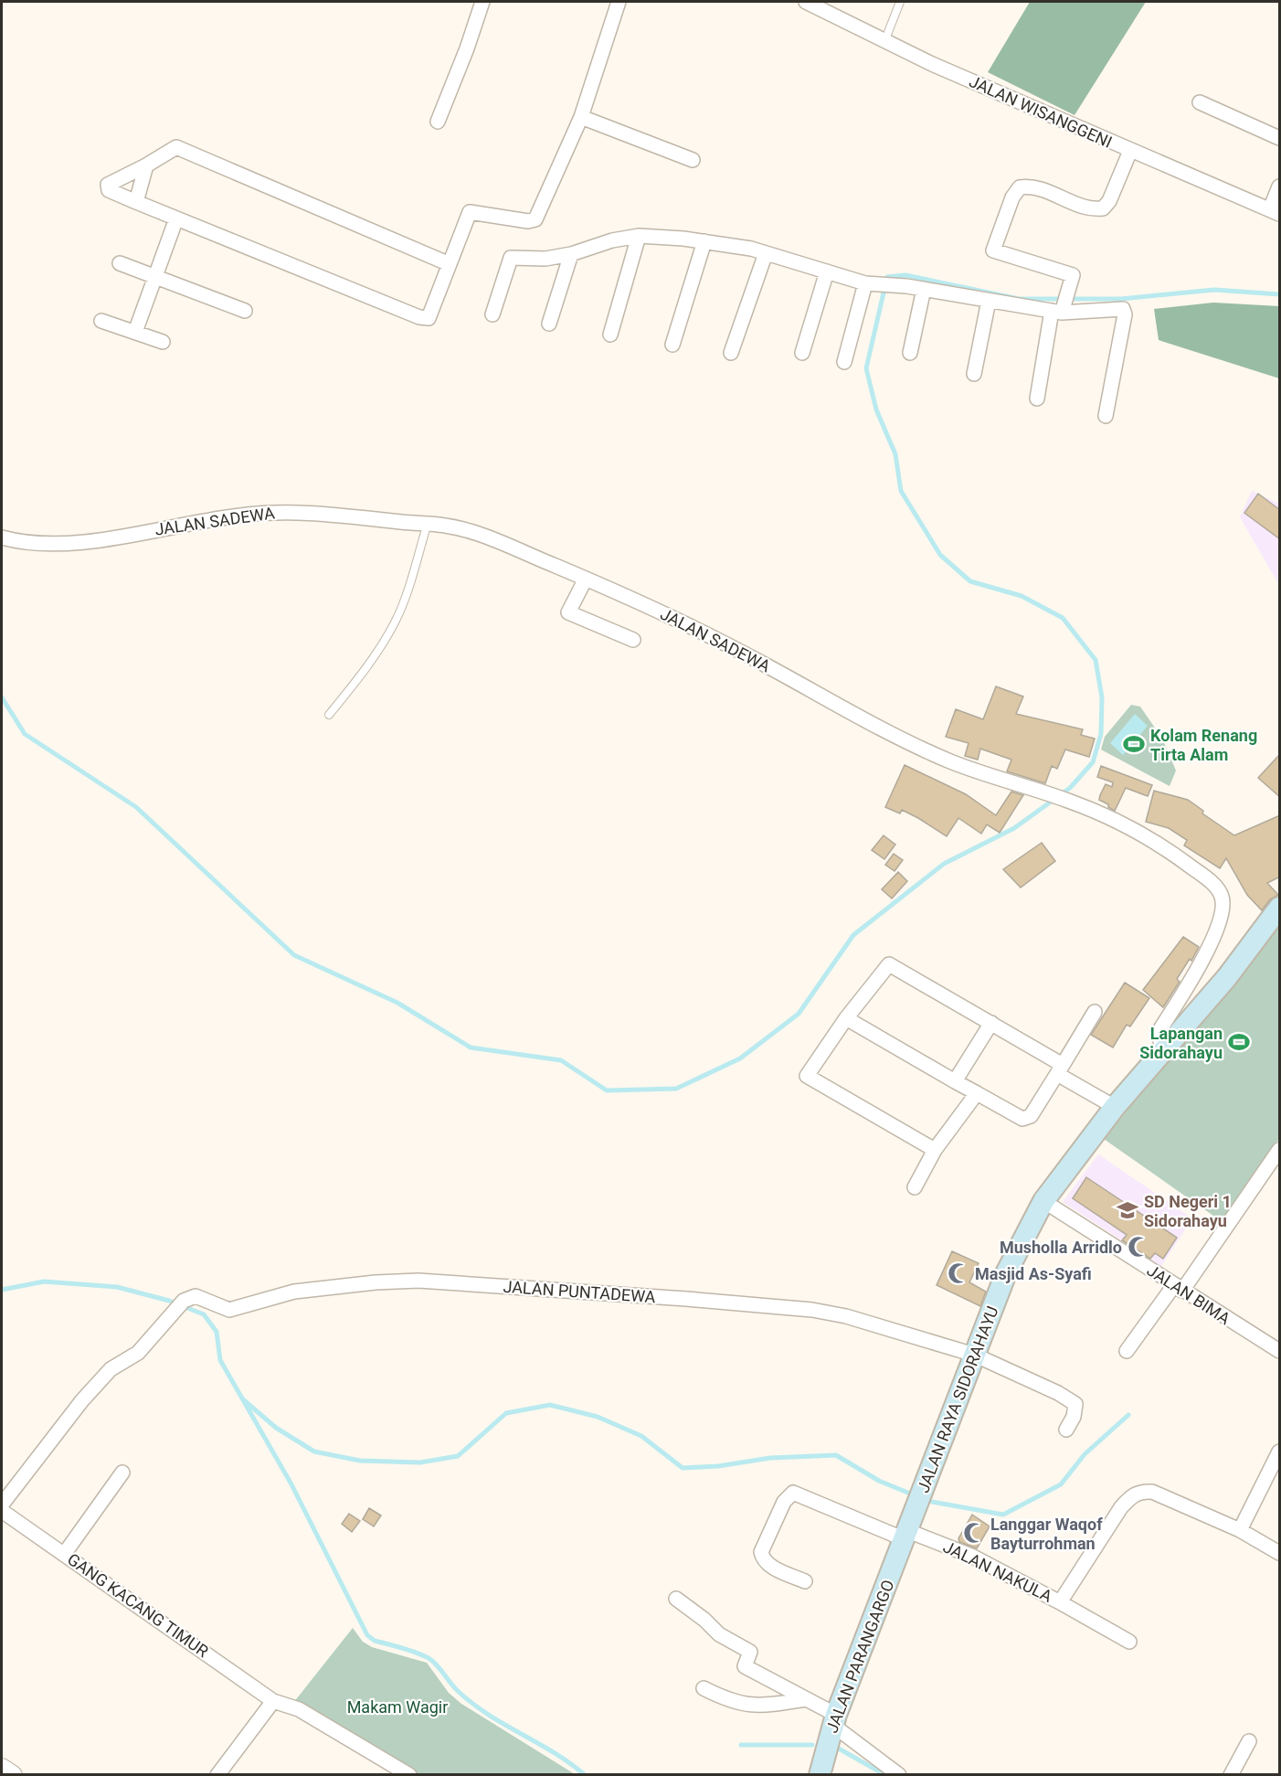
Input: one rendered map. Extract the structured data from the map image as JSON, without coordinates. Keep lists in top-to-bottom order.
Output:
{
  "streets": {
    "main road": ["JALAN RAYA SIDORAHAYU", "JALAN PARANGARGO"],
    "street": [
      "JALAN WISANGGENI",
      "JALAN SADEWA",
      "JALAN PUNTADEWA",
      "JALAN BIMA",
      "JALAN NAKULA",
      "GANG KACANG TIMUR"
    ]
  },
  "crossings": [
    ["JALAN SADEWA", "JALAN RAYA SIDORAHAYU"],
    ["JALAN PUNTADEWA", "JALAN RAYA SIDORAHAYU"],
    ["JALAN BIMA", "JALAN RAYA SIDORAHAYU"],
    ["JALAN RAYA SIDORAHAYU", "JALAN NAKULA"],
    ["JALAN RAYA SIDORAHAYU", "JALAN PARANGARGO"],
    ["JALAN NAKULA", "JALAN PARANGARGO"]
  ],
  "parks": ["Makam Wagir"],
  "places": {
    "sports": ["Kolam Renang Tirta Alam", "Lapangan Sidorahayu"],
    "school or university": ["SD Negeri 1 Sidorahayu"],
    "mosque": ["Musholla Arridlo", "Masjid As-Syafi", "Langgar Waqof Bayturrohman"]
  }
}
